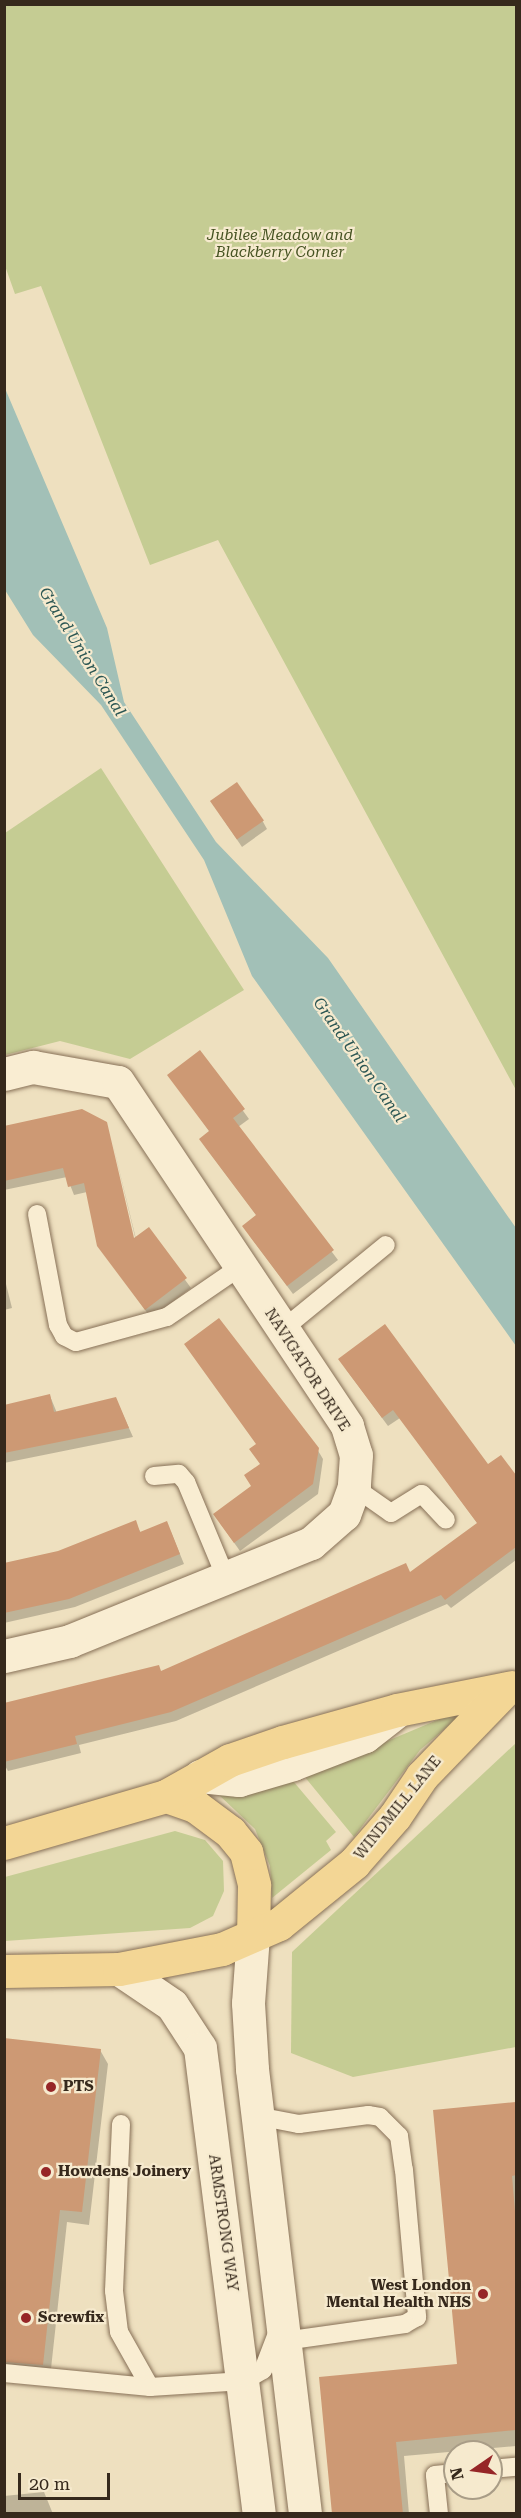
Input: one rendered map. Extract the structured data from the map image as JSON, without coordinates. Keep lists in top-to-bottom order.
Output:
{
  "streets": {
    "main road": ["WINDMILL LANE"],
    "street": ["NAVIGATOR DRIVE", "ARMSTRONG WAY"]
  },
  "crossings": [
    ["WINDMILL LANE", "ARMSTRONG WAY"]
  ],
  "water": ["Grand Union Canal"],
  "parks": ["Jubilee Meadow and Blackberry Corner"],
  "places": [
    "PTS",
    "Howdens Joinery",
    "West London Mental Health NHS",
    "Screwfix"
  ],
  "scale_bar": "20 m",
  "north": "left"
}
